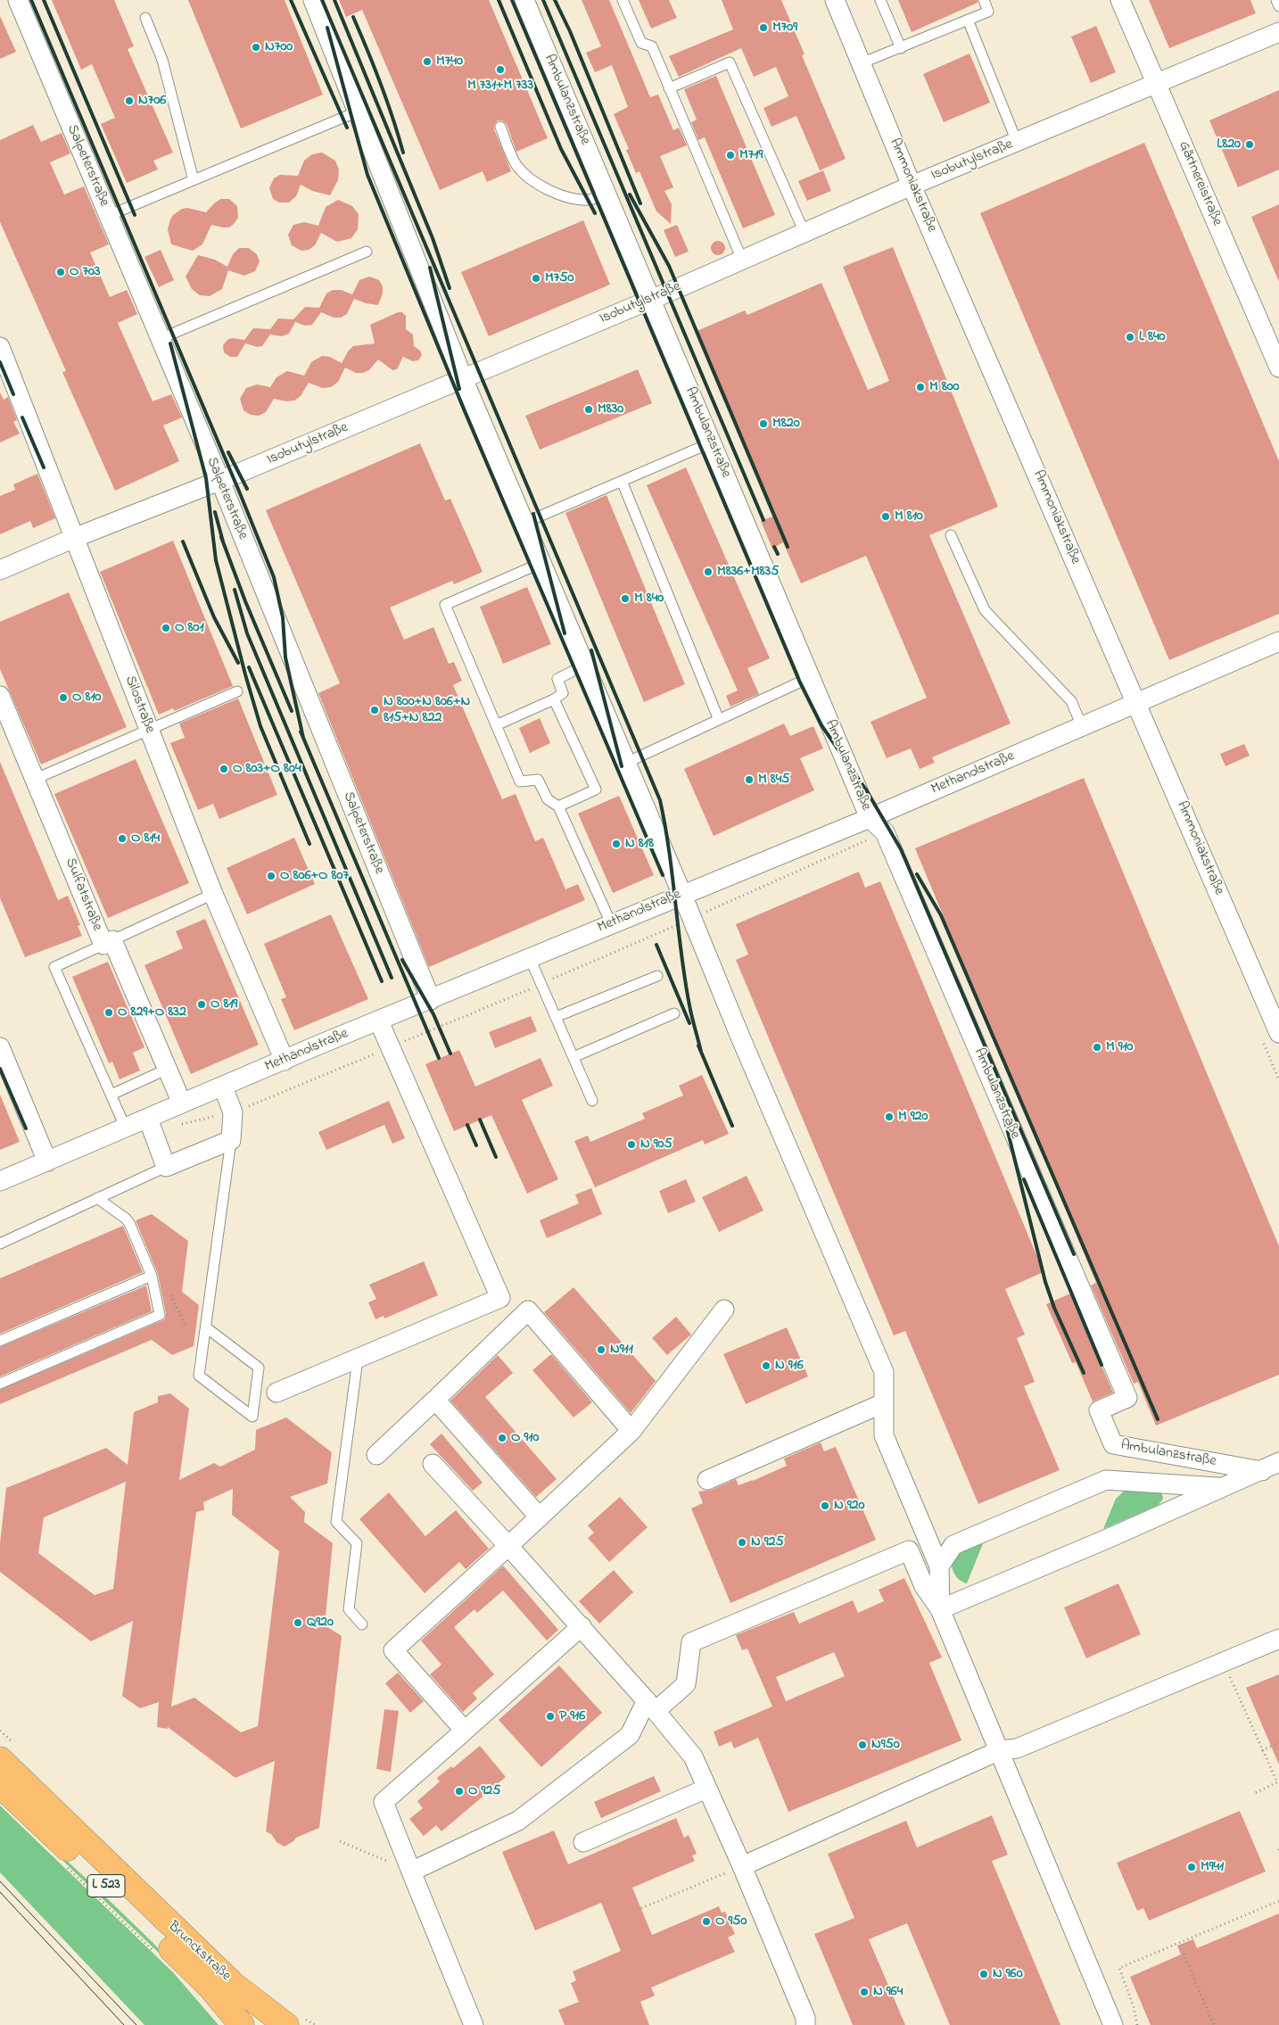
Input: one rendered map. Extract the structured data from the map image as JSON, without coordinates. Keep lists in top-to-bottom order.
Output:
{
  "streets": {
    "main road": ["L 523", "Brunckstraße"],
    "street": [
      "Ambulanzstraße",
      "Isobutylstraße",
      "Salpeterstraße",
      "Gärtnereistraße",
      "Ammoniakstraße",
      "Silostraße",
      "Methanolstraße",
      "Sulfatstraße"
    ]
  },
  "crossings": [
    ["Ambulanzstraße", "Isobutylstraße"],
    ["Ambulanzstraße", "Methanolstraße"],
    ["Isobutylstraße", "Salpeterstraße"],
    ["Isobutylstraße", "Gärtnereistraße"],
    ["Isobutylstraße", "Ammoniakstraße"],
    ["Isobutylstraße", "Silostraße"],
    ["Salpeterstraße", "Methanolstraße"],
    ["Ammoniakstraße", "Methanolstraße"],
    ["Silostraße", "Methanolstraße"],
    ["Methanolstraße", "Sulfatstraße"]
  ],
  "places": [
    "M709",
    "N700",
    "M740",
    "M 731+M 733",
    "N706",
    "L820",
    "M719",
    "O 703",
    "M750",
    "L 840",
    "M 800",
    "M830",
    "M820",
    "M 810",
    "M836+M835",
    "M 840",
    "O 801",
    "O 810",
    "N 800+N 806+N 815+N 822",
    "O 803+O 804",
    "M 845",
    "O 814",
    "N 818",
    "O 806+O 807",
    "O 819",
    "O 829+O 832",
    "M 910",
    "M 920",
    "N 905",
    "N911",
    "N 916",
    "O 910",
    "N 920",
    "N 925",
    "Q920",
    "P 916",
    "N950",
    "O 925",
    "M941",
    "O 950",
    "N 960",
    "N 964"
  ]
}
